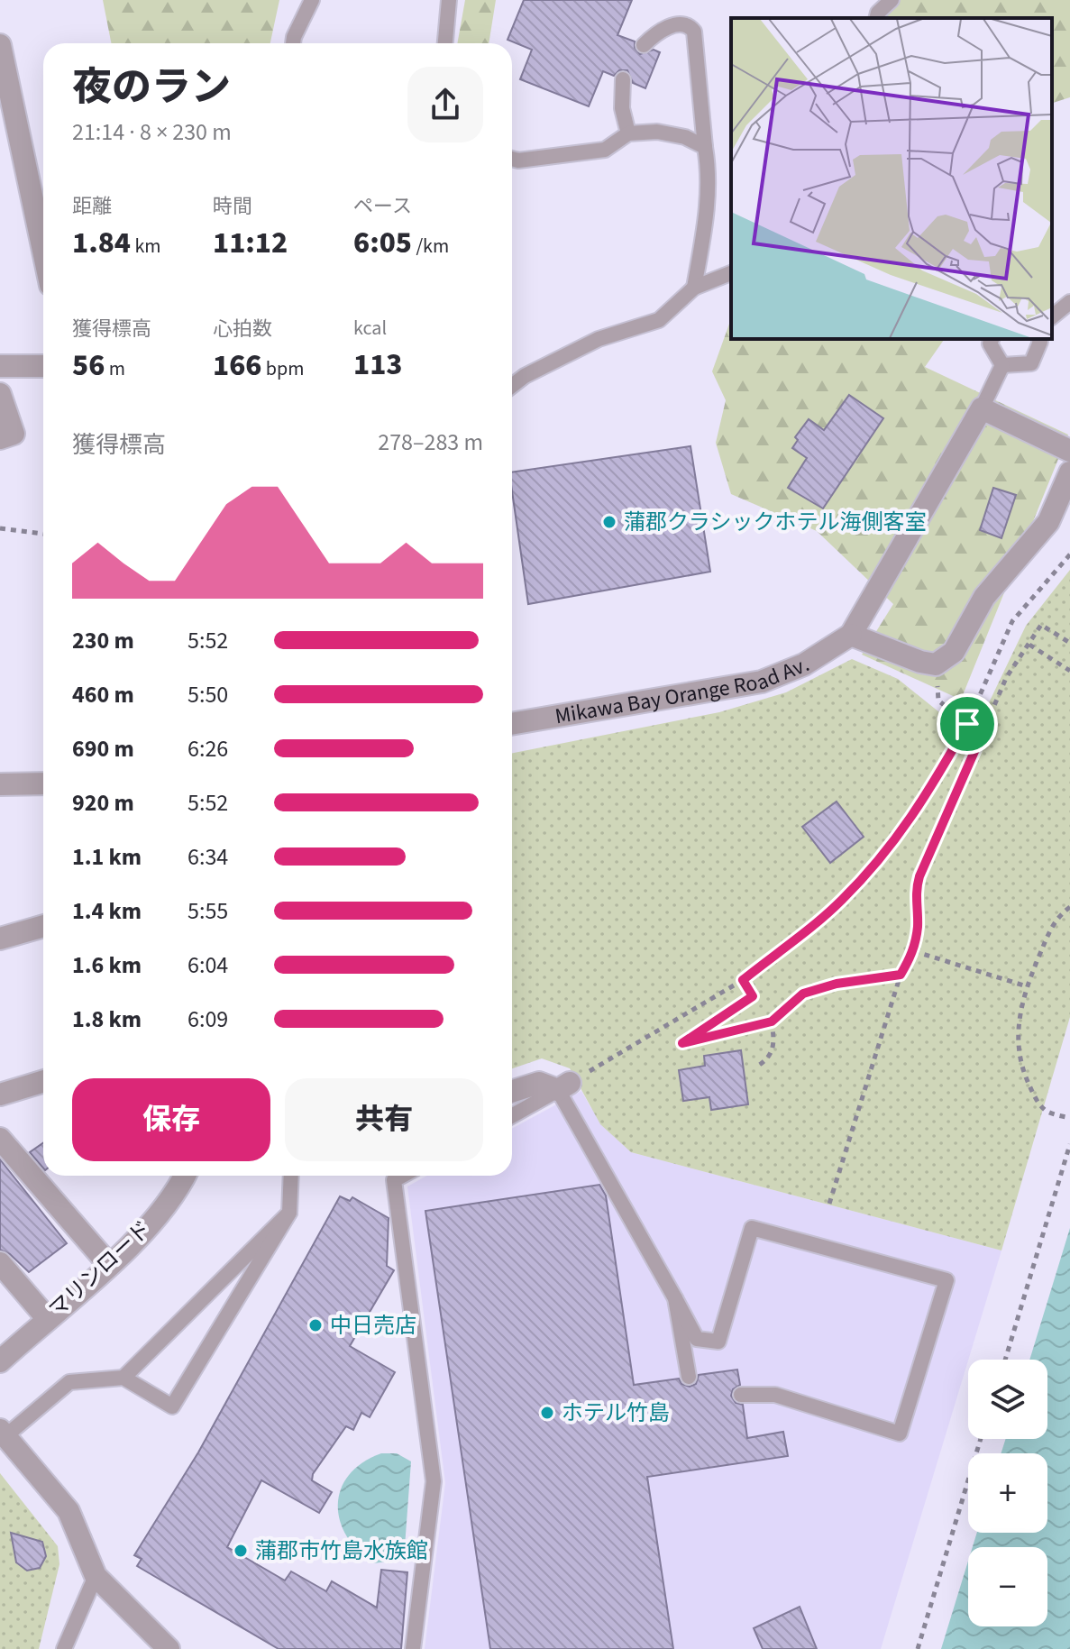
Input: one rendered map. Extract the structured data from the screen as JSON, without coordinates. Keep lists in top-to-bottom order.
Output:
{
  "streets": {
    "street": ["Mikawa Bay Orange Road Av.", "マリンロード"]
  },
  "places": [
    "蒲郡クラシックホテル海側客室",
    "中日売店",
    "ホテル竹島",
    "蒲郡市竹島水族館"
  ],
  "page": {
    "heading": ["夜のラン", "21:14 · 8 × 230 m"],
    "stats": [
      ["距離", "1.84 km"],
      ["時間", "11:12"],
      ["ペース", "6:05 /km"],
      ["獲得標高", "56 m"],
      ["心拍数", "166 bpm"],
      ["kcal", "113"]
    ],
    "chart": ["獲得標高", "278–283 m"],
    "list": [
      {
        "name": "230 m",
        "note": "5:52"
      },
      {
        "name": "460 m",
        "note": "5:50"
      },
      {
        "name": "690 m",
        "note": "6:26"
      },
      {
        "name": "920 m",
        "note": "5:52"
      },
      {
        "name": "1.1 km",
        "note": "6:34"
      },
      {
        "name": "1.4 km",
        "note": "5:55"
      },
      {
        "name": "1.6 km",
        "note": "6:04"
      },
      {
        "name": "1.8 km",
        "note": "6:09"
      }
    ],
    "buttons": ["保存", "共有"],
    "map_buttons": ["+", "−"]
  }
}
